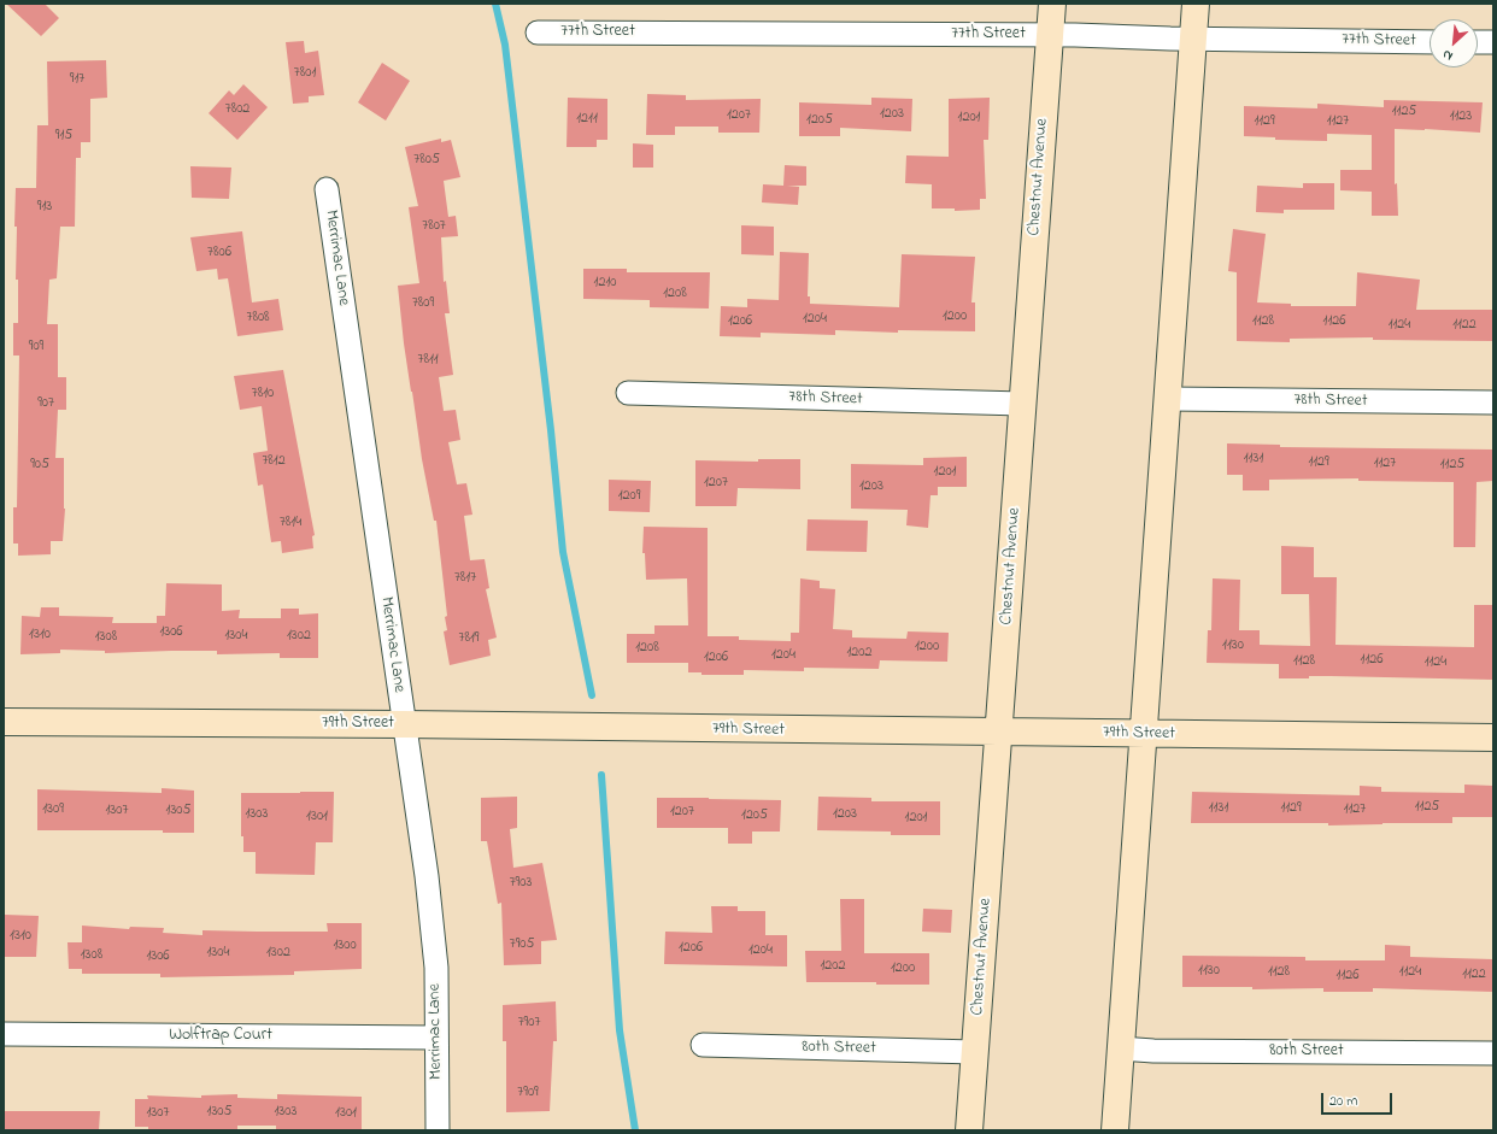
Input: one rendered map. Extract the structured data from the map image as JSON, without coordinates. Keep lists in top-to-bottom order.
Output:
{
  "streets": {
    "street": [
      "77th Street",
      "Chestnut Avenue",
      "Merrimac Lane",
      "78th Street",
      "79th Street",
      "Wolftrap Court",
      "80th Street"
    ]
  },
  "crossings": [
    ["77th Street", "Chestnut Avenue"],
    ["Chestnut Avenue", "78th Street"],
    ["Chestnut Avenue", "79th Street"],
    ["Chestnut Avenue", "80th Street"],
    ["Merrimac Lane", "79th Street"],
    ["Merrimac Lane", "Wolftrap Court"]
  ],
  "house_numbers": [
    "7801",
    "917",
    "7802",
    "1125",
    "1203",
    "1207",
    "1123",
    "1201",
    "1211",
    "1205",
    "1129",
    "1127",
    "915",
    "7805",
    "913",
    "7807",
    "7806",
    "1210",
    "1208",
    "7809",
    "1200",
    "7808",
    "1204",
    "1206",
    "1128",
    "1126",
    "1124",
    "1122",
    "909",
    "7811",
    "7810",
    "907",
    "1131",
    "7812",
    "1129",
    "1127",
    "905",
    "1125",
    "1201",
    "1207",
    "1203",
    "1209",
    "7814",
    "7817",
    "1306",
    "1310",
    "1304",
    "1302",
    "1308",
    "7819",
    "1130",
    "1200",
    "1208",
    "1202",
    "1204",
    "1206",
    "1126",
    "1128",
    "1124",
    "1125",
    "1131",
    "1129",
    "1309",
    "1127",
    "1307",
    "1305",
    "1207",
    "1303",
    "1203",
    "1205",
    "1301",
    "1201",
    "7903",
    "1310",
    "7905",
    "1300",
    "1206",
    "1204",
    "1304",
    "1302",
    "1308",
    "1306",
    "1202",
    "1200",
    "1130",
    "1128",
    "1124",
    "1122",
    "1126",
    "7907",
    "7909",
    "1305",
    "1303",
    "1307",
    "1301"
  ],
  "scale_bar": "20 m",
  "north": "bottom left"
}
